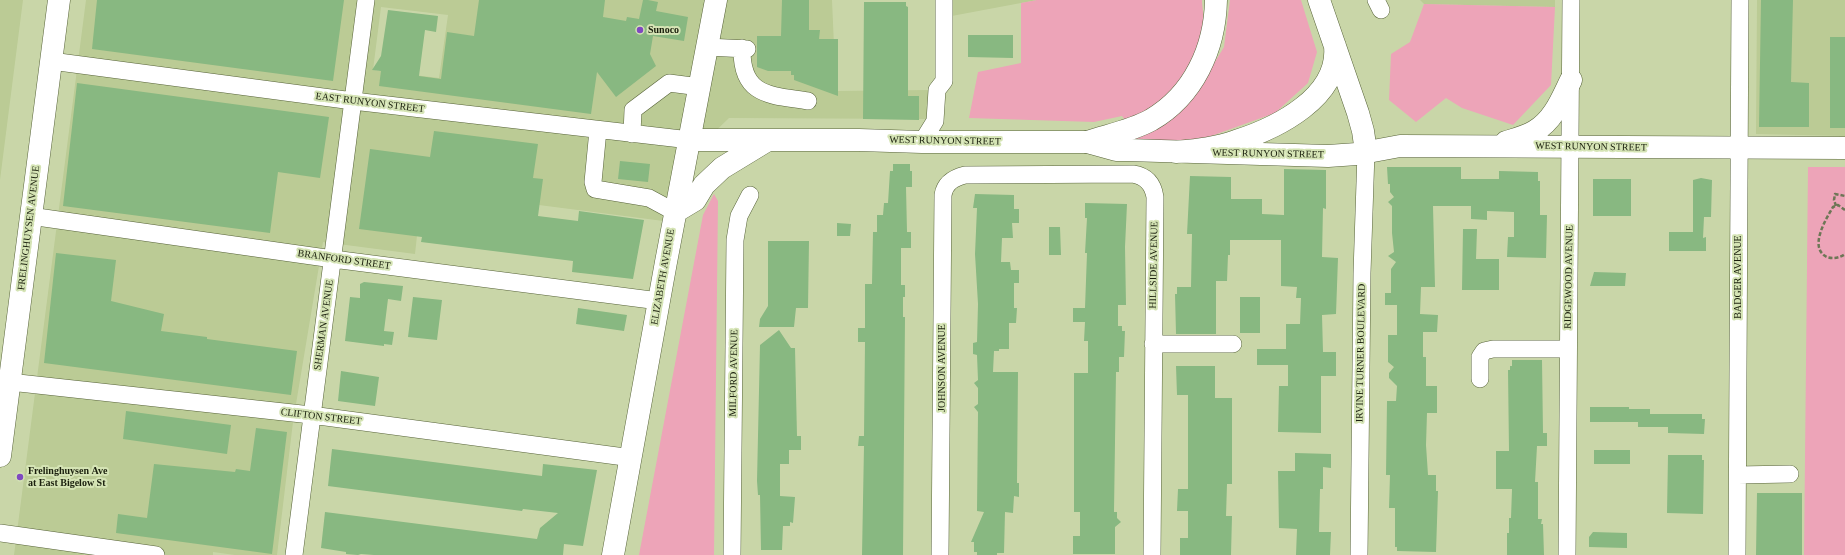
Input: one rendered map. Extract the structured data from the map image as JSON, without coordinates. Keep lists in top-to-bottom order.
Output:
{
  "streets": {
    "main road": ["WEST RUNYON STREET", "FRELINGHUYSEN AVENUE", "ELIZABETH AVENUE"],
    "street": [
      "EAST RUNYON STREET",
      "BRANFORD STREET",
      "HILLSIDE AVENUE",
      "RIDGEWOOD AVENUE",
      "BADGER AVENUE",
      "SHERMAN AVENUE",
      "IRVINE TURNER BOULEVARD",
      "JOHNSON AVENUE",
      "MILFORD AVENUE",
      "CLIFTON STREET"
    ]
  },
  "crossings": [
    ["EAST RUNYON STREET", "WEST RUNYON STREET"],
    ["EAST RUNYON STREET", "FRELINGHUYSEN AVENUE"],
    ["EAST RUNYON STREET", "ELIZABETH AVENUE"],
    ["EAST RUNYON STREET", "SHERMAN AVENUE"],
    ["WEST RUNYON STREET", "ELIZABETH AVENUE"],
    ["WEST RUNYON STREET", "RIDGEWOOD AVENUE"],
    ["WEST RUNYON STREET", "BADGER AVENUE"],
    ["WEST RUNYON STREET", "IRVINE TURNER BOULEVARD"],
    ["FRELINGHUYSEN AVENUE", "BRANFORD STREET"],
    ["FRELINGHUYSEN AVENUE", "CLIFTON STREET"],
    ["BRANFORD STREET", "ELIZABETH AVENUE"],
    ["BRANFORD STREET", "SHERMAN AVENUE"],
    ["HILLSIDE AVENUE", "JOHNSON AVENUE"],
    ["ELIZABETH AVENUE", "CLIFTON STREET"],
    ["SHERMAN AVENUE", "CLIFTON STREET"]
  ],
  "places": ["Sunoco", "Frelinghuysen Ave at East Bigelow St"]
}
